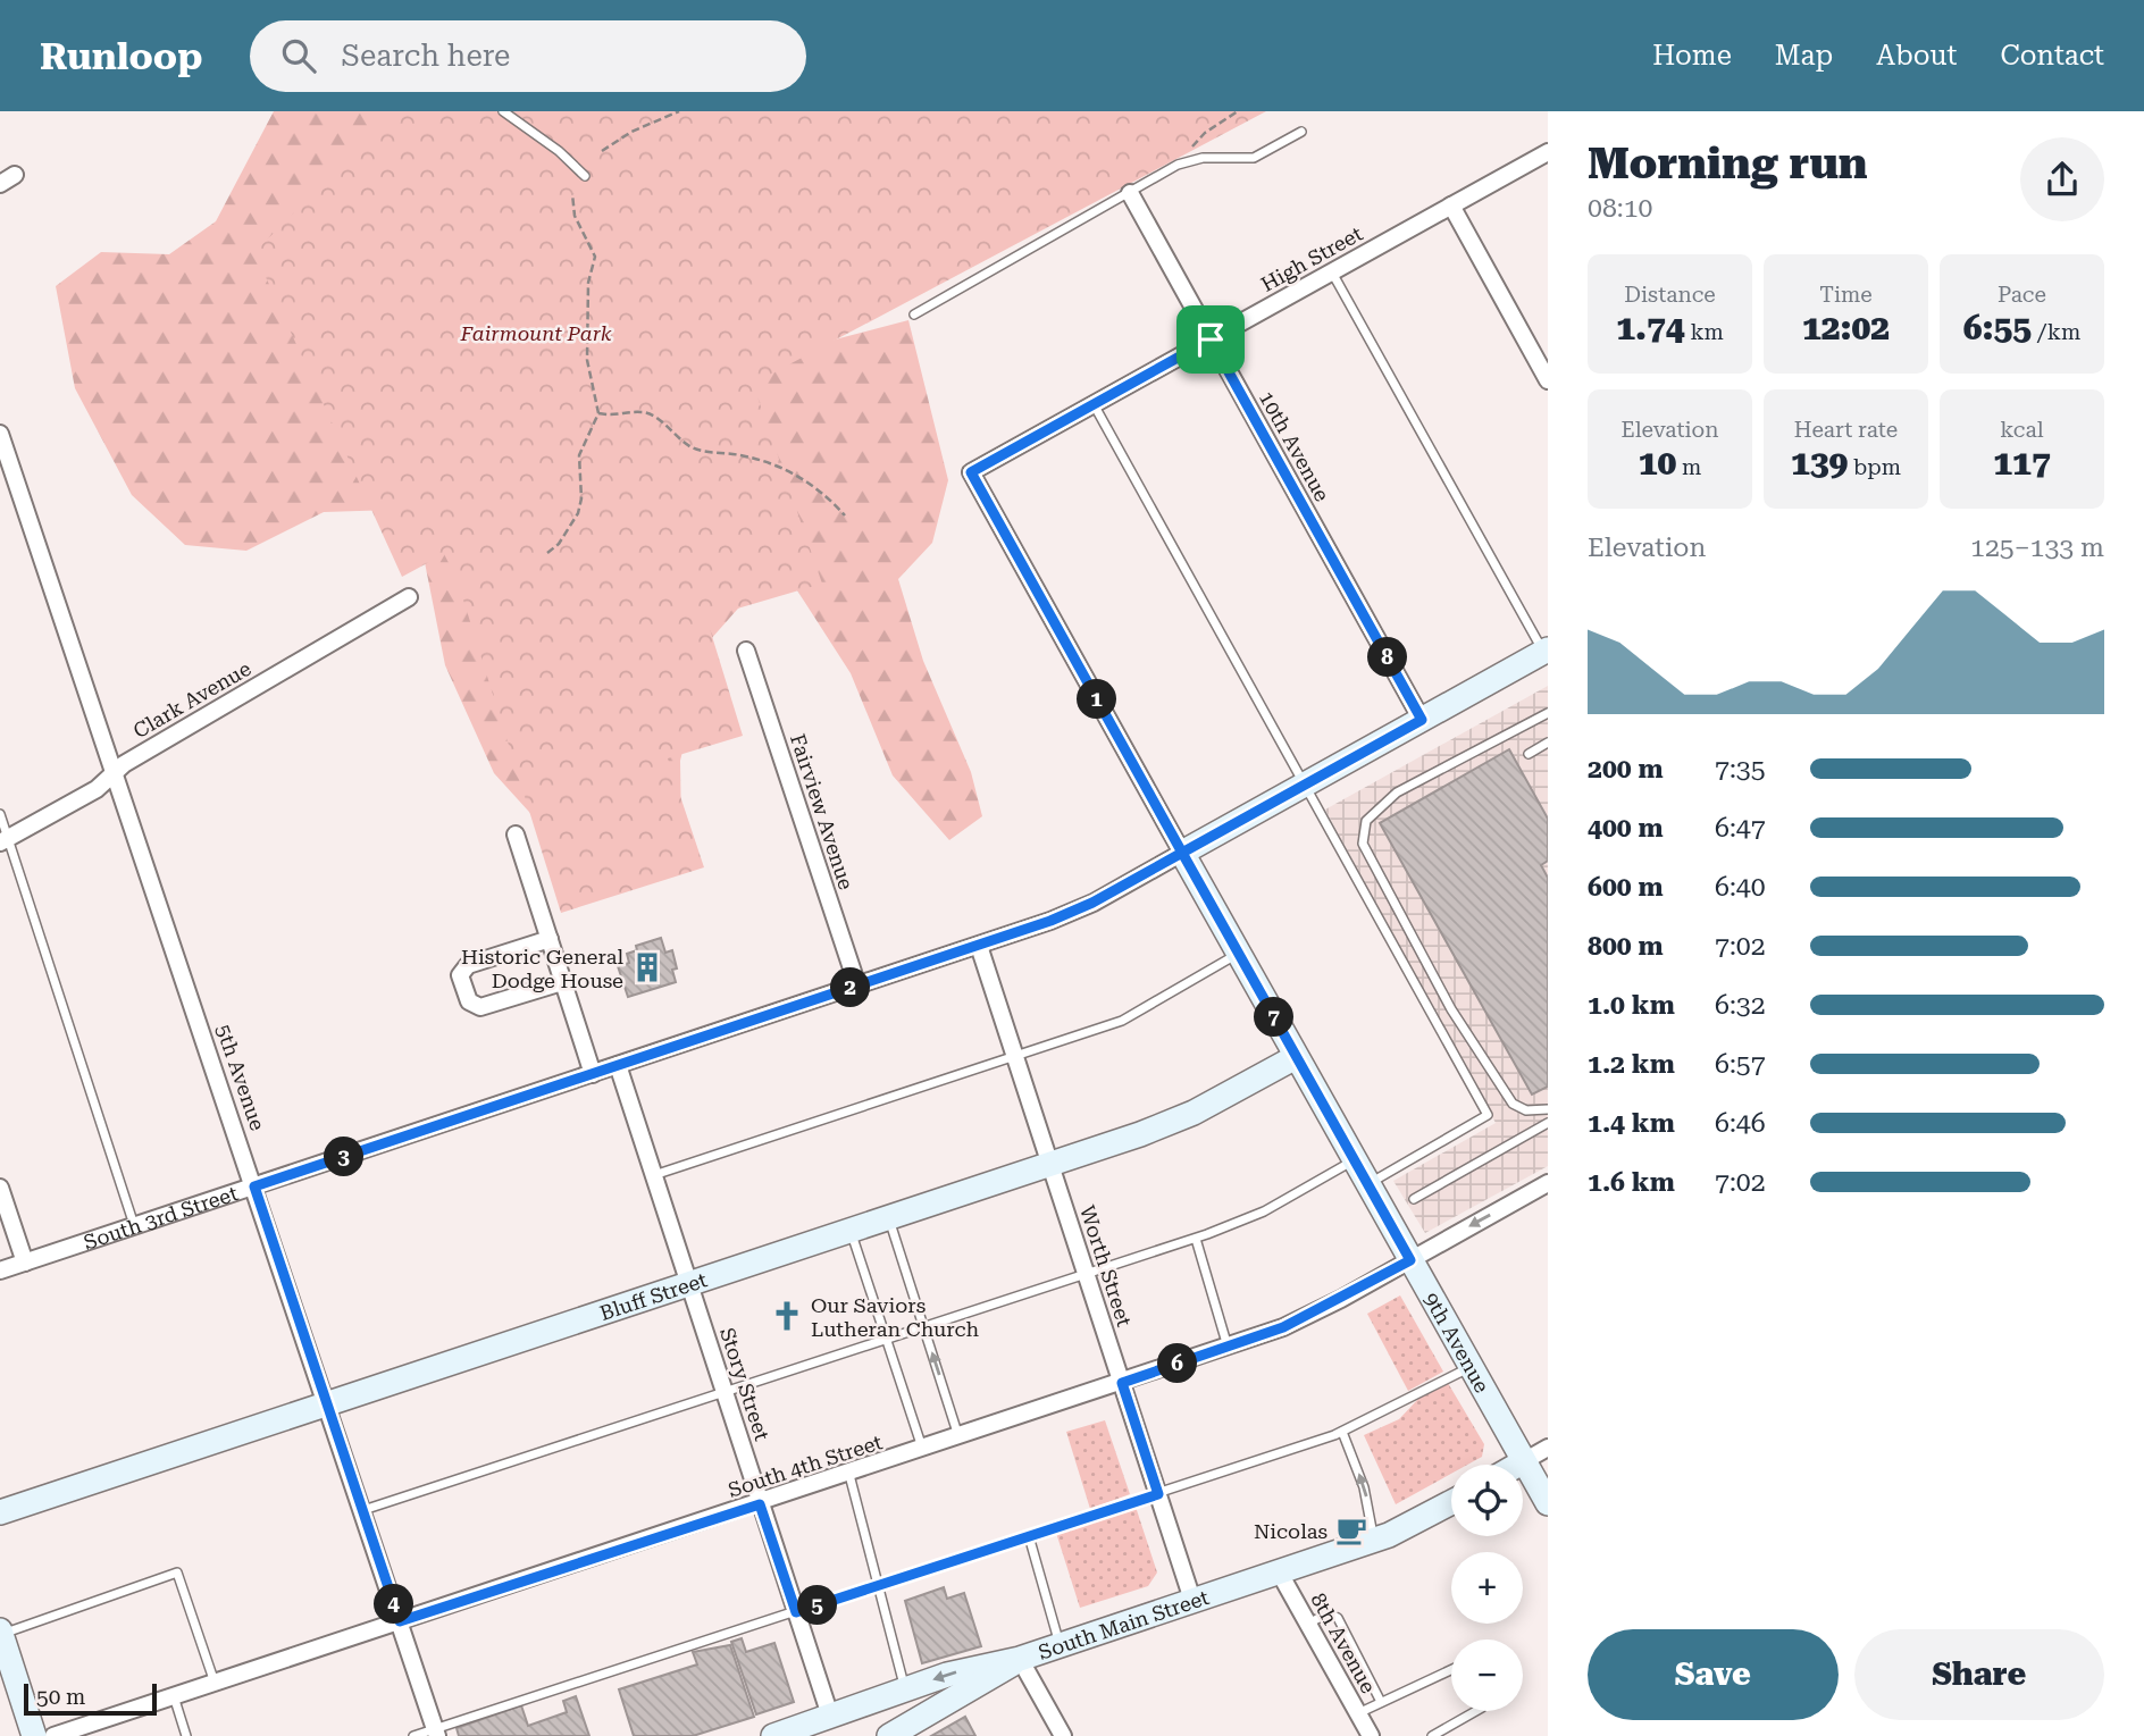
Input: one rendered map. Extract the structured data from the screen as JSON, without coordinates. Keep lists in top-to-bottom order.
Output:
{
  "streets": {
    "main road": [
      "South 3rd Street",
      "Bluff Street",
      "9th Avenue",
      "South Main Street"
    ],
    "street": [
      "High Street",
      "10th Avenue",
      "Clark Avenue",
      "Fairview Avenue",
      "5th Avenue",
      "Worth Street",
      "Story Street",
      "South 4th Street",
      "8th Avenue"
    ]
  },
  "crossings": [
    ["High Street", "10th Avenue"],
    ["High Street", "9th Avenue"],
    ["10th Avenue", "South 3rd Street"],
    ["Clark Avenue", "5th Avenue"],
    ["Fairview Avenue", "South 3rd Street"],
    ["5th Avenue", "South 3rd Street"],
    ["5th Avenue", "Bluff Street"],
    ["5th Avenue", "South 4th Street"],
    ["South 3rd Street", "Worth Street"],
    ["South 3rd Street", "9th Avenue"],
    ["South 3rd Street", "Story Street"],
    ["Worth Street", "Bluff Street"],
    ["Worth Street", "South 4th Street"],
    ["Worth Street", "South Main Street"],
    ["Bluff Street", "9th Avenue"],
    ["Bluff Street", "Story Street"],
    ["9th Avenue", "South 4th Street"],
    ["Story Street", "South 4th Street"],
    ["Story Street", "South Main Street"],
    ["South Main Street", "8th Avenue"]
  ],
  "parks": ["Fairmount Park"],
  "places": {
    "building": ["Historic General Dodge House"],
    "church": ["Our Saviors Lutheran Church"],
    "cafe": ["Nicolas"]
  },
  "scale_bar": "50 m",
  "page": {
    "header": "Runloop",
    "search": "Search here",
    "nav": [
      "Home",
      "Map",
      "About",
      "Contact"
    ],
    "heading": ["Morning run", "08:10"],
    "stats": [
      ["Distance", "1.74 km"],
      ["Time", "12:02"],
      ["Pace", "6:55 /km"],
      ["Elevation", "10 m"],
      ["Heart rate", "139 bpm"],
      ["kcal", "117"]
    ],
    "chart": ["Elevation", "125–133 m"],
    "pins": [
      "8",
      "1",
      "2",
      "7",
      "3",
      "6",
      "4",
      "5"
    ],
    "list": [
      {
        "name": "200 m",
        "note": "7:35"
      },
      {
        "name": "400 m",
        "note": "6:47"
      },
      {
        "name": "600 m",
        "note": "6:40"
      },
      {
        "name": "800 m",
        "note": "7:02"
      },
      {
        "name": "1.0 km",
        "note": "6:32"
      },
      {
        "name": "1.2 km",
        "note": "6:57"
      },
      {
        "name": "1.4 km",
        "note": "6:46"
      },
      {
        "name": "1.6 km",
        "note": "7:02"
      }
    ],
    "map_buttons": ["+", "−"],
    "buttons": ["Save", "Share"],
    "scale": "50 m"
  }
}
